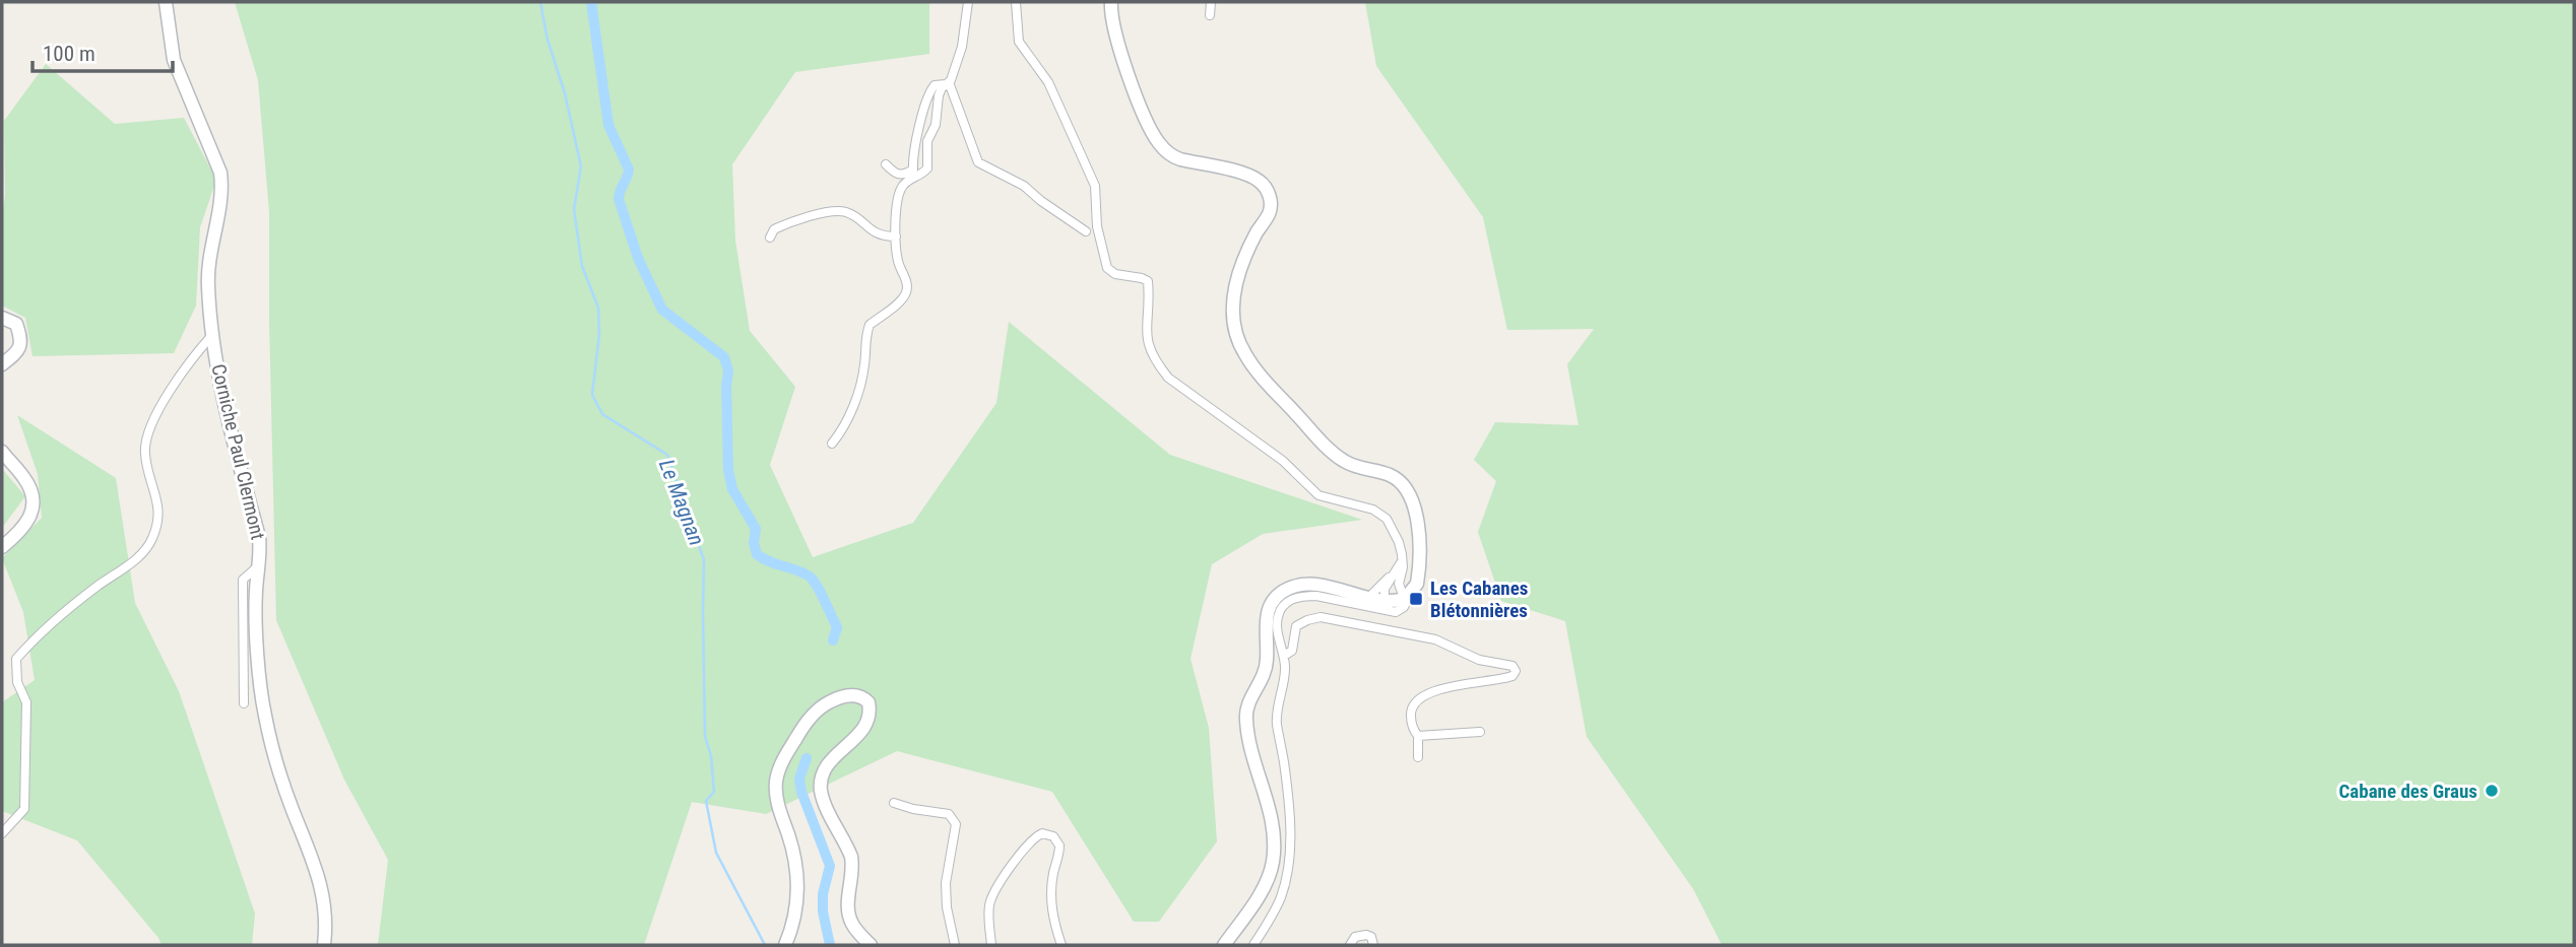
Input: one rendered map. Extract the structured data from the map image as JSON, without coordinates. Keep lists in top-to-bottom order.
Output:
{
  "streets": {
    "street": ["Corniche Paul Clermont"]
  },
  "water": ["Le Magnan"],
  "places": {
    "transit": ["Les Cabanes Blétonnières"],
    "other": ["Cabane des Graus"]
  },
  "scale_bar": "100 m"
}
